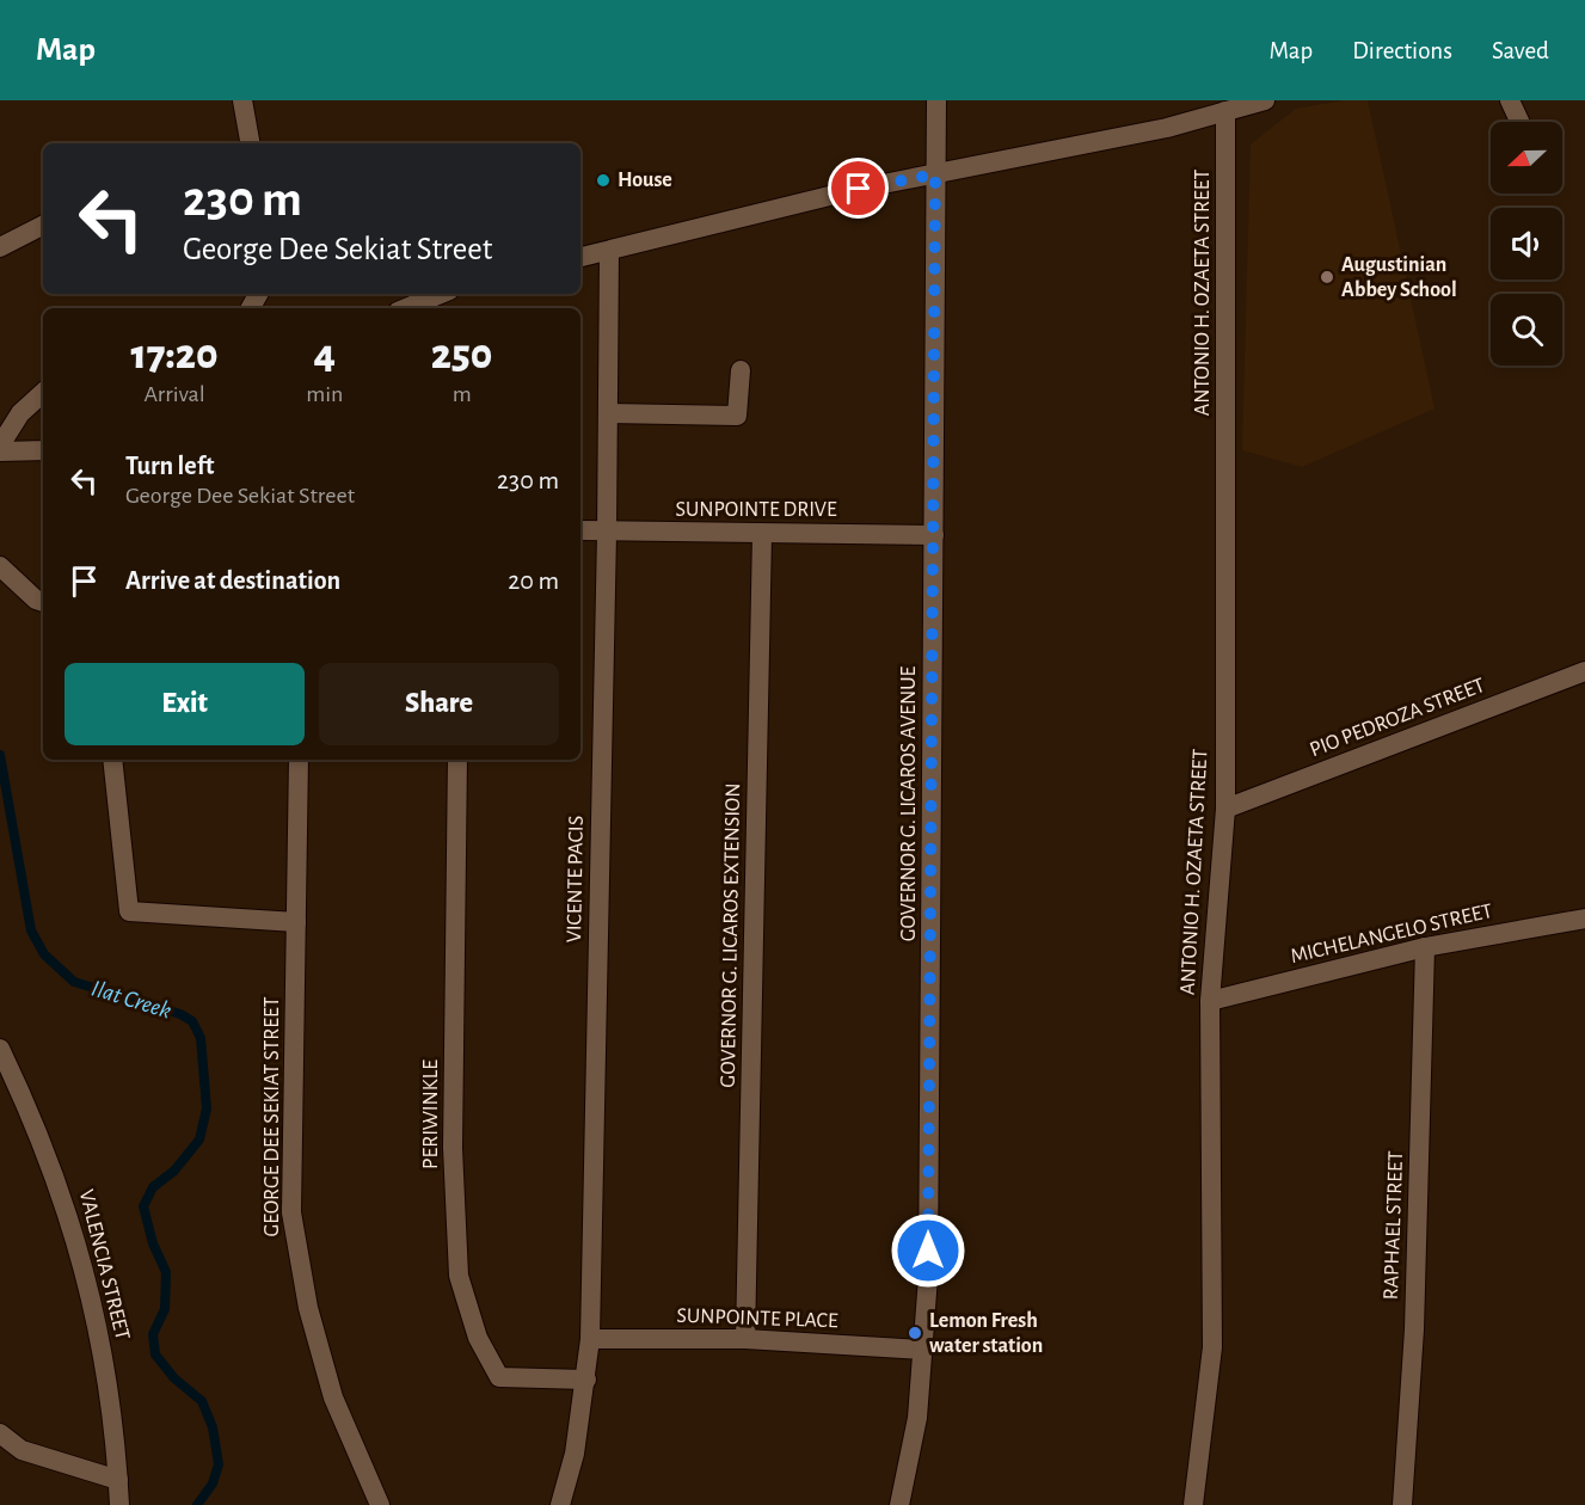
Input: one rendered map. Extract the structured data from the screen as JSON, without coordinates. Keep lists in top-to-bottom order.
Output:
{
  "streets": {
    "street": [
      "ANTONIO H. OZAETA STREET",
      "SUNPOINTE DRIVE",
      "PIO PEDROZA STREET",
      "GOVERNOR G. LICAROS AVENUE",
      "VICENTE PACIS",
      "MICHELANGELO STREET",
      "GOVERNOR G. LICAROS EXTENSION",
      "PERIWINKLE",
      "GEORGE DEE SEKIAT STREET",
      "RAPHAEL STREET",
      "VALENCIA STREET",
      "SUNPOINTE PLACE"
    ]
  },
  "crossings": [
    ["ANTONIO H. OZAETA STREET", "PIO PEDROZA STREET"],
    ["ANTONIO H. OZAETA STREET", "MICHELANGELO STREET"],
    ["SUNPOINTE DRIVE", "GOVERNOR G. LICAROS AVENUE"],
    ["SUNPOINTE DRIVE", "VICENTE PACIS"],
    ["SUNPOINTE DRIVE", "GOVERNOR G. LICAROS EXTENSION"],
    ["GOVERNOR G. LICAROS AVENUE", "SUNPOINTE PLACE"],
    ["VICENTE PACIS", "PERIWINKLE"],
    ["VICENTE PACIS", "SUNPOINTE PLACE"],
    ["MICHELANGELO STREET", "RAPHAEL STREET"],
    ["GOVERNOR G. LICAROS EXTENSION", "SUNPOINTE PLACE"]
  ],
  "water": ["Ilat Creek"],
  "places": ["House", "Augustinian Abbey School", "Lemon Fresh water station"],
  "north": "left",
  "page": {
    "header": "Map",
    "nav": ["Map", "Directions", "Saved"],
    "turn": ["230 m", "George Dee Sekiat Street"],
    "eta": [
      "17:20",
      "Arrival",
      "4",
      "min",
      "250",
      "m"
    ],
    "list": [
      {
        "name": "Turn left",
        "note": "George Dee Sekiat Street",
        "value": "230 m"
      },
      {
        "name": "Arrive at destination",
        "value": "20 m"
      }
    ],
    "buttons": ["Exit", "Share"]
  }
}
